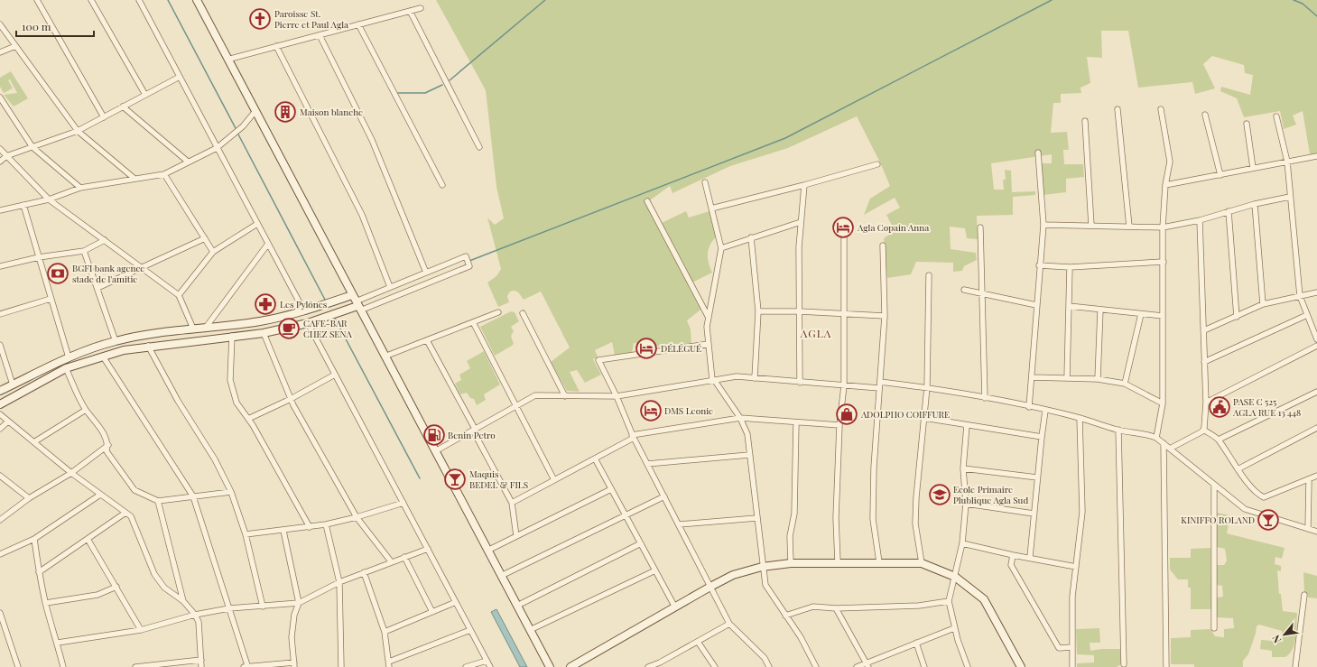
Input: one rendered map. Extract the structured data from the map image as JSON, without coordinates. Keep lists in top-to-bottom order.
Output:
{
  "districts": ["AGLA"],
  "places": {
    "church": ["Paroisse St. Pierre et Paul Agla"],
    "building": ["Maison blanche"],
    "hotel": ["Agla Copain Anna", "DÉLÉGUÉ", "DMS Leonie"],
    "bank": ["BGFI bank agence stade de l'amitie"],
    "pharmacy": ["Les Pylônes"],
    "cafe": ["CAFE-BAR CHEZ SENA"],
    "public building": ["PASE C 525 AGLA RUE 13 448"],
    "shop": ["ADOLPHO COIFFURE"],
    "fuel station": ["Benin Petro"],
    "bar": ["Maquis BEDEL & FILS", "KINIFFO ROLAND"],
    "school or university": ["Ecole Primaire Plublique Agla Sud"]
  },
  "scale_bar": "100 m",
  "north": "bottom left"
}
